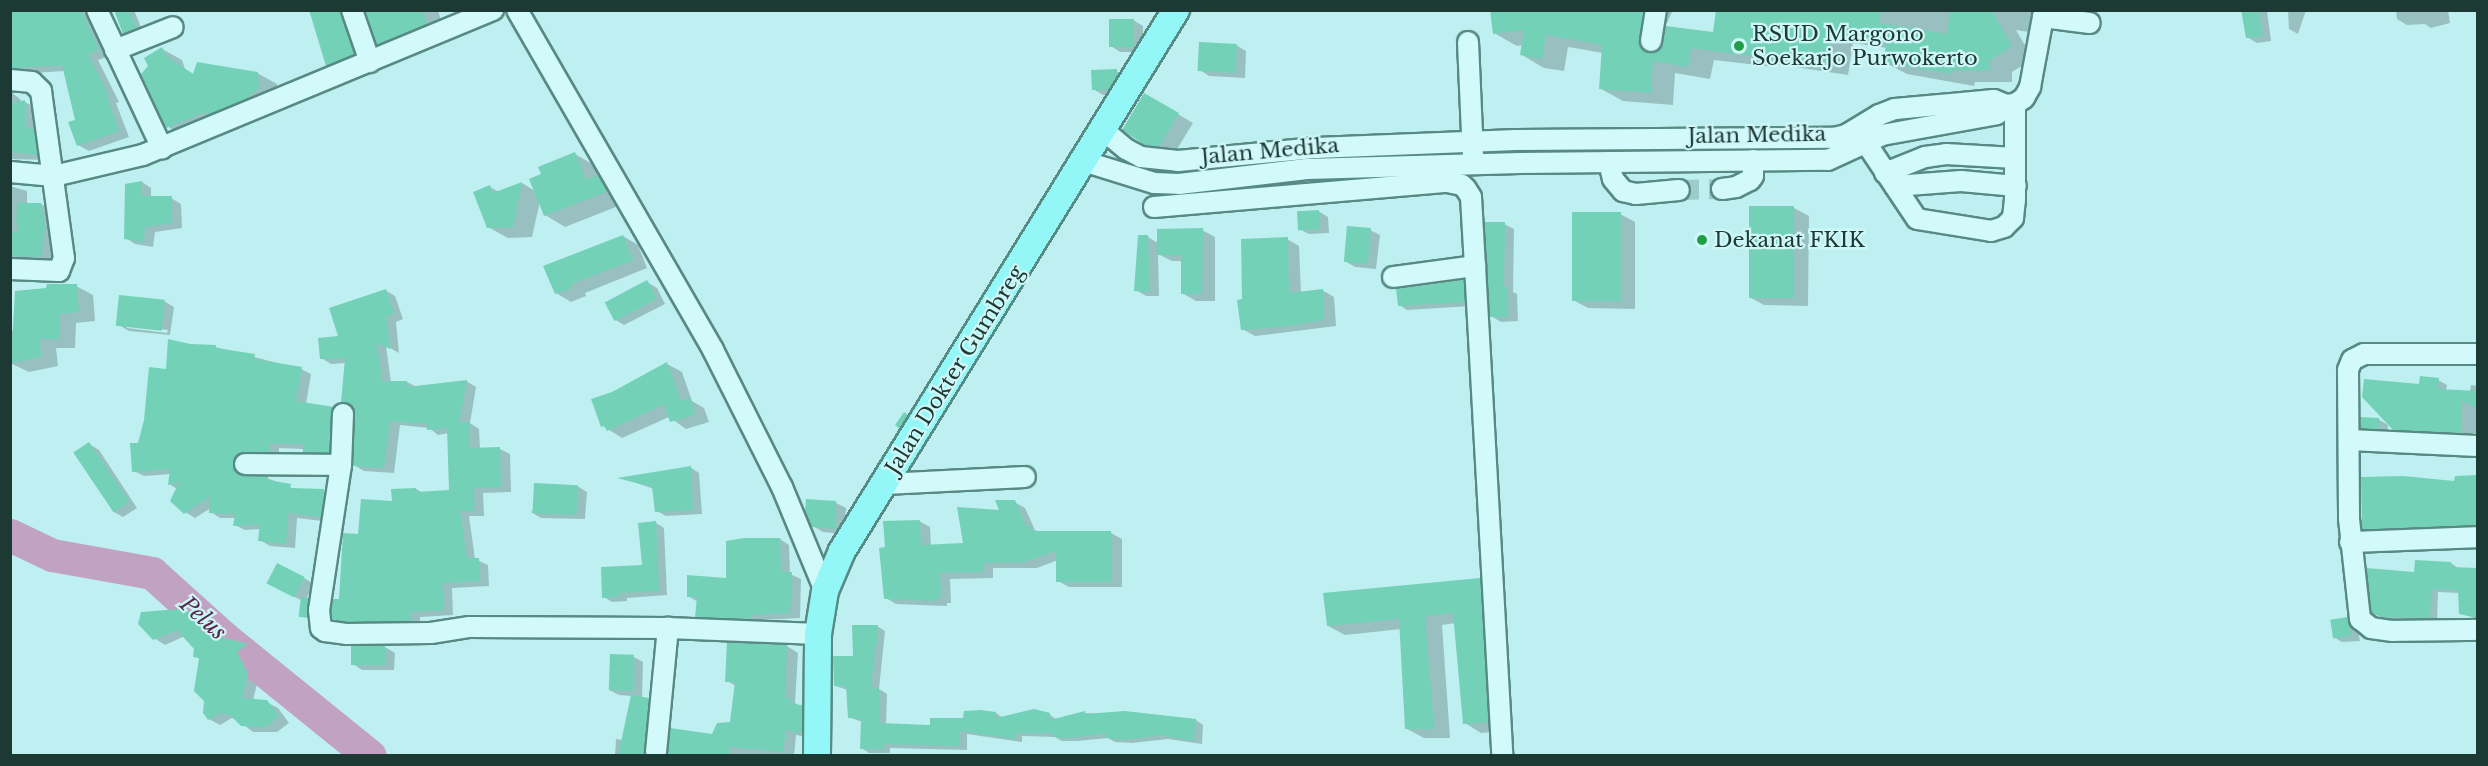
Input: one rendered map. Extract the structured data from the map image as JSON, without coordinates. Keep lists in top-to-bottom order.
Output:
{
  "streets": {
    "main road": ["Jalan Dokter Gumbreg"],
    "street": ["Jalan Medika"]
  },
  "crossings": [
    ["Jalan Medika", "Jalan Dokter Gumbreg"]
  ],
  "water": ["Pelus"],
  "places": ["RSUD Margono Soekarjo Purwokerto", "Dekanat FKIK"]
}
